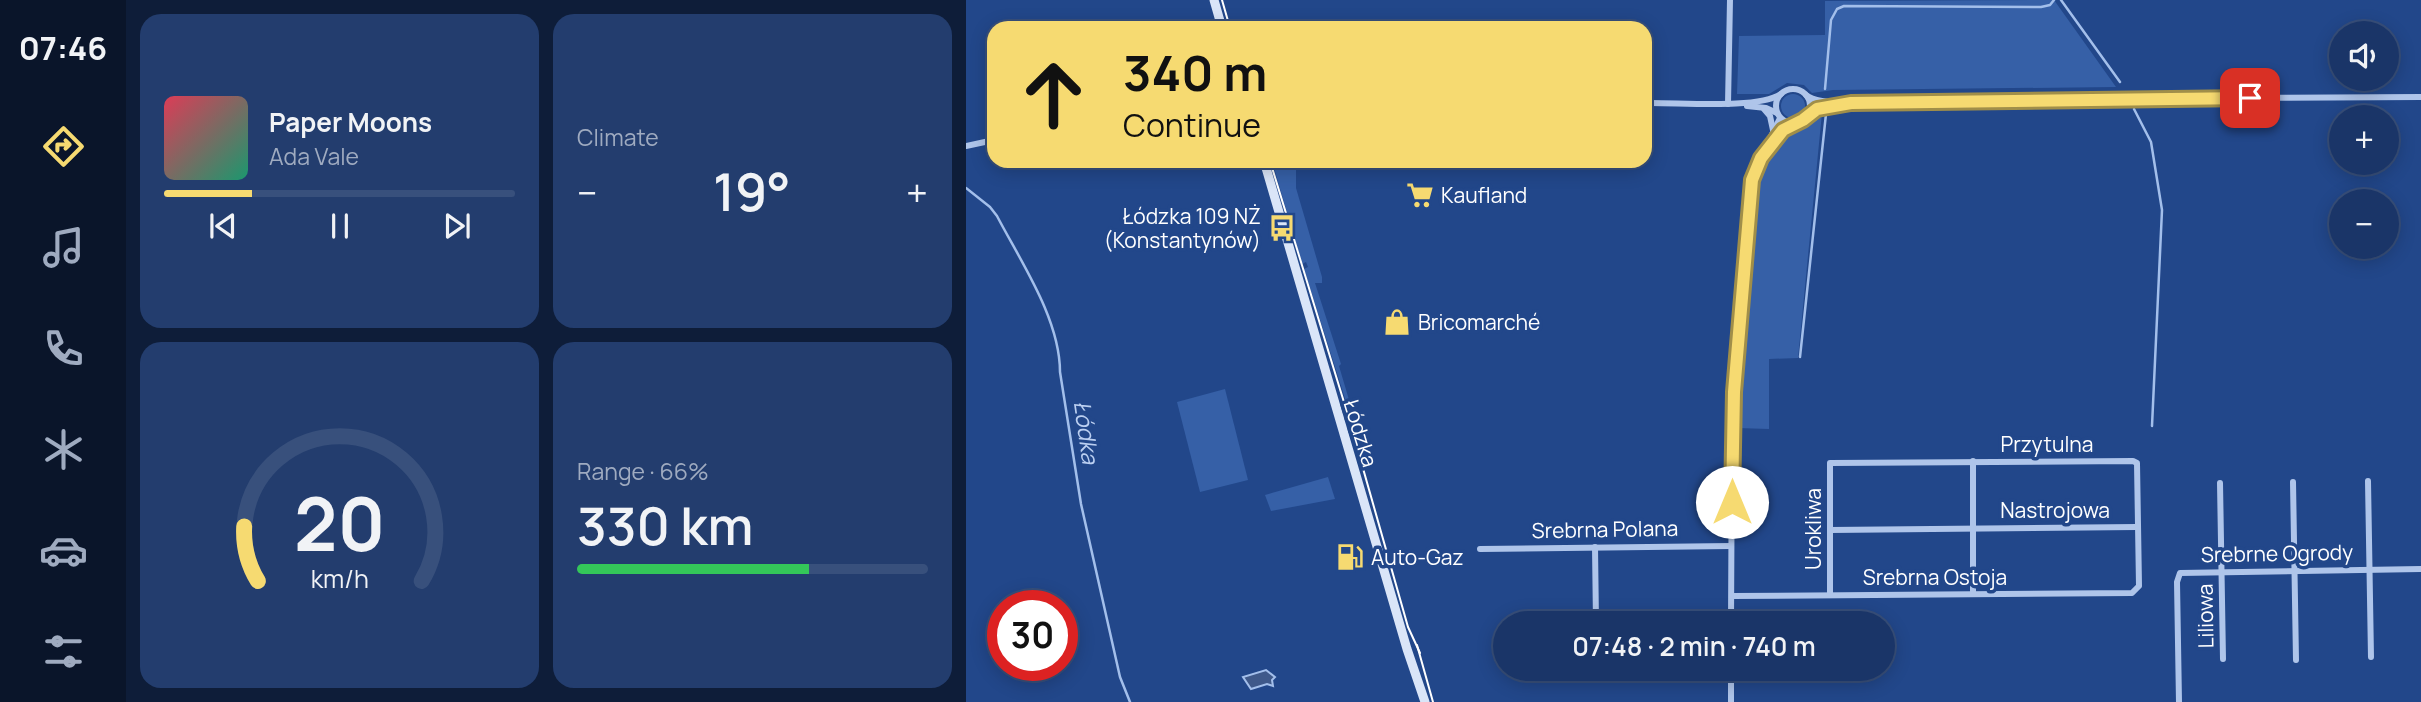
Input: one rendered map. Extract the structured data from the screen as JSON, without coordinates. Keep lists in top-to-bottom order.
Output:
{
  "streets": {
    "main road": ["Łódzka"],
    "street": [
      "Przytulna",
      "Nastrojowa",
      "Srebrna Polana",
      "Urokliwa",
      "Srebrne Ogrody",
      "Srebrna Ostoja",
      "Liliowa"
    ]
  },
  "crossings": [
    ["Przytulna", "Nastrojowa"],
    ["Przytulna", "Urokliwa"],
    ["Przytulna", "Srebrna Ostoja"],
    ["Nastrojowa", "Urokliwa"],
    ["Nastrojowa", "Srebrna Ostoja"],
    ["Urokliwa", "Srebrna Ostoja"],
    ["Srebrne Ogrody", "Liliowa"]
  ],
  "water": ["Łódka"],
  "places": {
    "supermarket": ["Kaufland"],
    "bus stop": ["Łódzka 109 NŻ (Konstantynów)"],
    "shop": ["Bricomarché"],
    "fuel station": ["Auto-Gaz"]
  },
  "page": {
    "tabs": "07:46",
    "tile": [
      "Climate",
      ["Range · 66%", "330 km"]
    ],
    "map_buttons": ["+", "−"],
    "turn": ["340 m", "Continue"],
    "song": ["Paper Moons", "Ada Vale"],
    "heat": ["−", "19°", "+"],
    "limit": "30",
    "trip": "07:48 · 2 min · 740 m",
    "gauge": ["20", "km/h"]
  }
}
